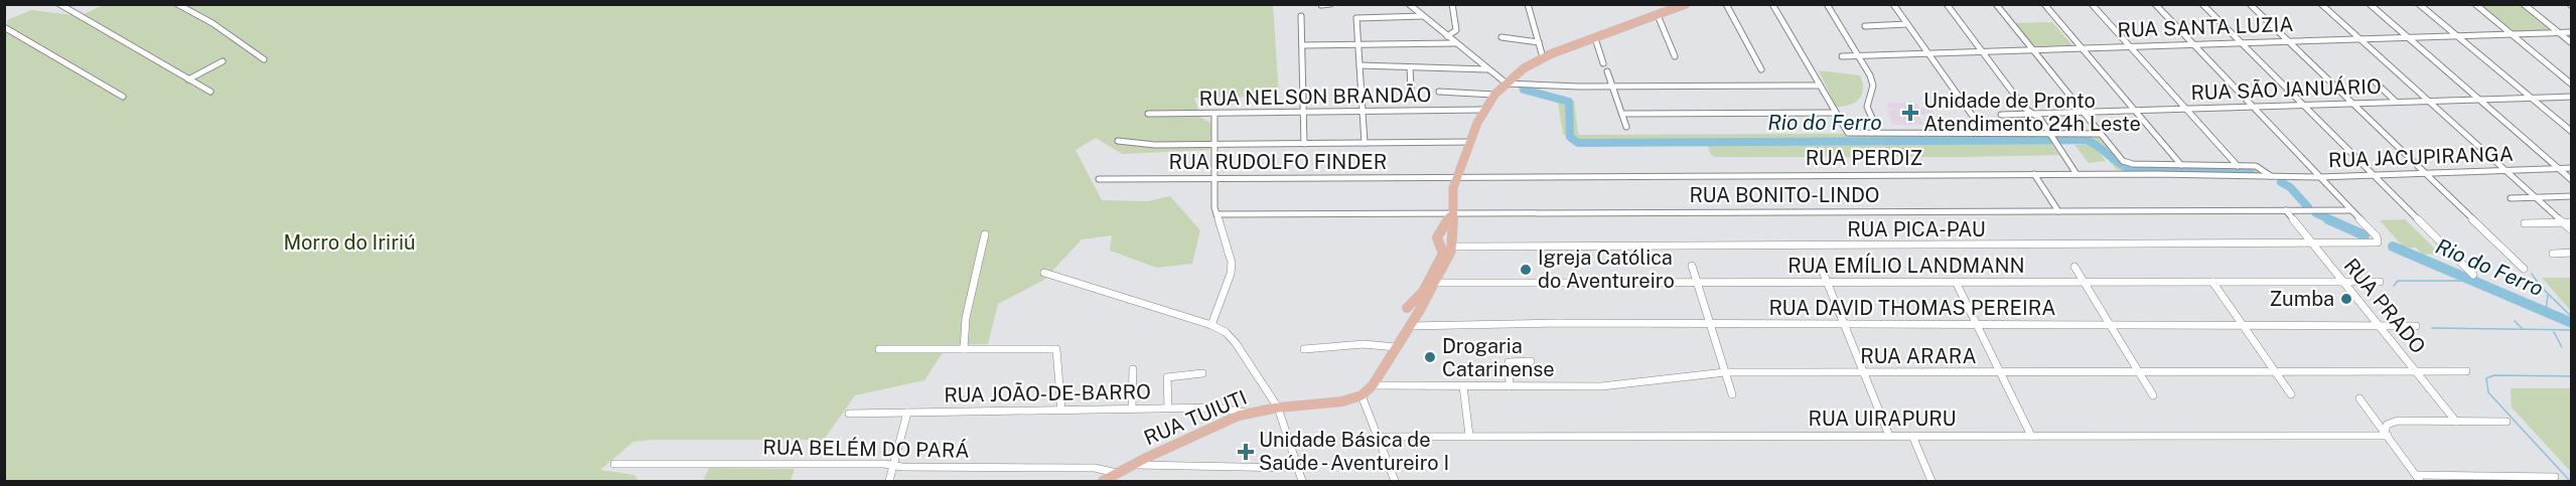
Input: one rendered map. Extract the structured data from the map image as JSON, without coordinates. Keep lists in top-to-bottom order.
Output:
{
  "streets": {
    "main road": ["RUA TUIUTI"],
    "street": [
      "RUA SANTA LUZIA",
      "RUA SÃO JANUÁRIO",
      "RUA NELSON BRANDÃO",
      "RUA JACUPIRANGA",
      "RUA PERDIZ",
      "RUA RUDOLFO FINDER",
      "RUA BONITO-LINDO",
      "RUA PICA-PAU",
      "RUA EMÍLIO LANDMANN",
      "RUA PRADO",
      "RUA DAVID THOMAS PEREIRA",
      "RUA ARARA",
      "RUA JOÃO-DE-BARRO",
      "RUA UIRAPURU",
      "RUA BELÉM DO PARÁ"
    ]
  },
  "crossings": [
    ["RUA NELSON BRANDÃO", "RUA TUIUTI"],
    ["RUA JACUPIRANGA", "RUA PERDIZ"],
    ["RUA PERDIZ", "RUA RUDOLFO FINDER"],
    ["RUA PERDIZ", "RUA TUIUTI"],
    ["RUA RUDOLFO FINDER", "RUA TUIUTI"],
    ["RUA BONITO-LINDO", "RUA PICA-PAU"],
    ["RUA BONITO-LINDO", "RUA PRADO"],
    ["RUA BONITO-LINDO", "RUA TUIUTI"],
    ["RUA PICA-PAU", "RUA PRADO"],
    ["RUA PICA-PAU", "RUA TUIUTI"],
    ["RUA EMÍLIO LANDMANN", "RUA PRADO"],
    ["RUA EMÍLIO LANDMANN", "RUA TUIUTI"],
    ["RUA PRADO", "RUA DAVID THOMAS PEREIRA"],
    ["RUA PRADO", "RUA ARARA"],
    ["RUA DAVID THOMAS PEREIRA", "RUA TUIUTI"],
    ["RUA ARARA", "RUA TUIUTI"],
    ["RUA JOÃO-DE-BARRO", "RUA TUIUTI"],
    ["RUA TUIUTI", "RUA BELÉM DO PARÁ"]
  ],
  "water": ["Rio do Ferro"],
  "parks": ["Morro do Iririú"],
  "places": {
    "health": ["Unidade de Pronto Atendimento 24h Leste", "Unidade Básica de Saúde - Aventureiro I"],
    "other": ["Igreja Católica do Aventureiro", "Zumba", "Drogaria Catarinense"]
  }
}
